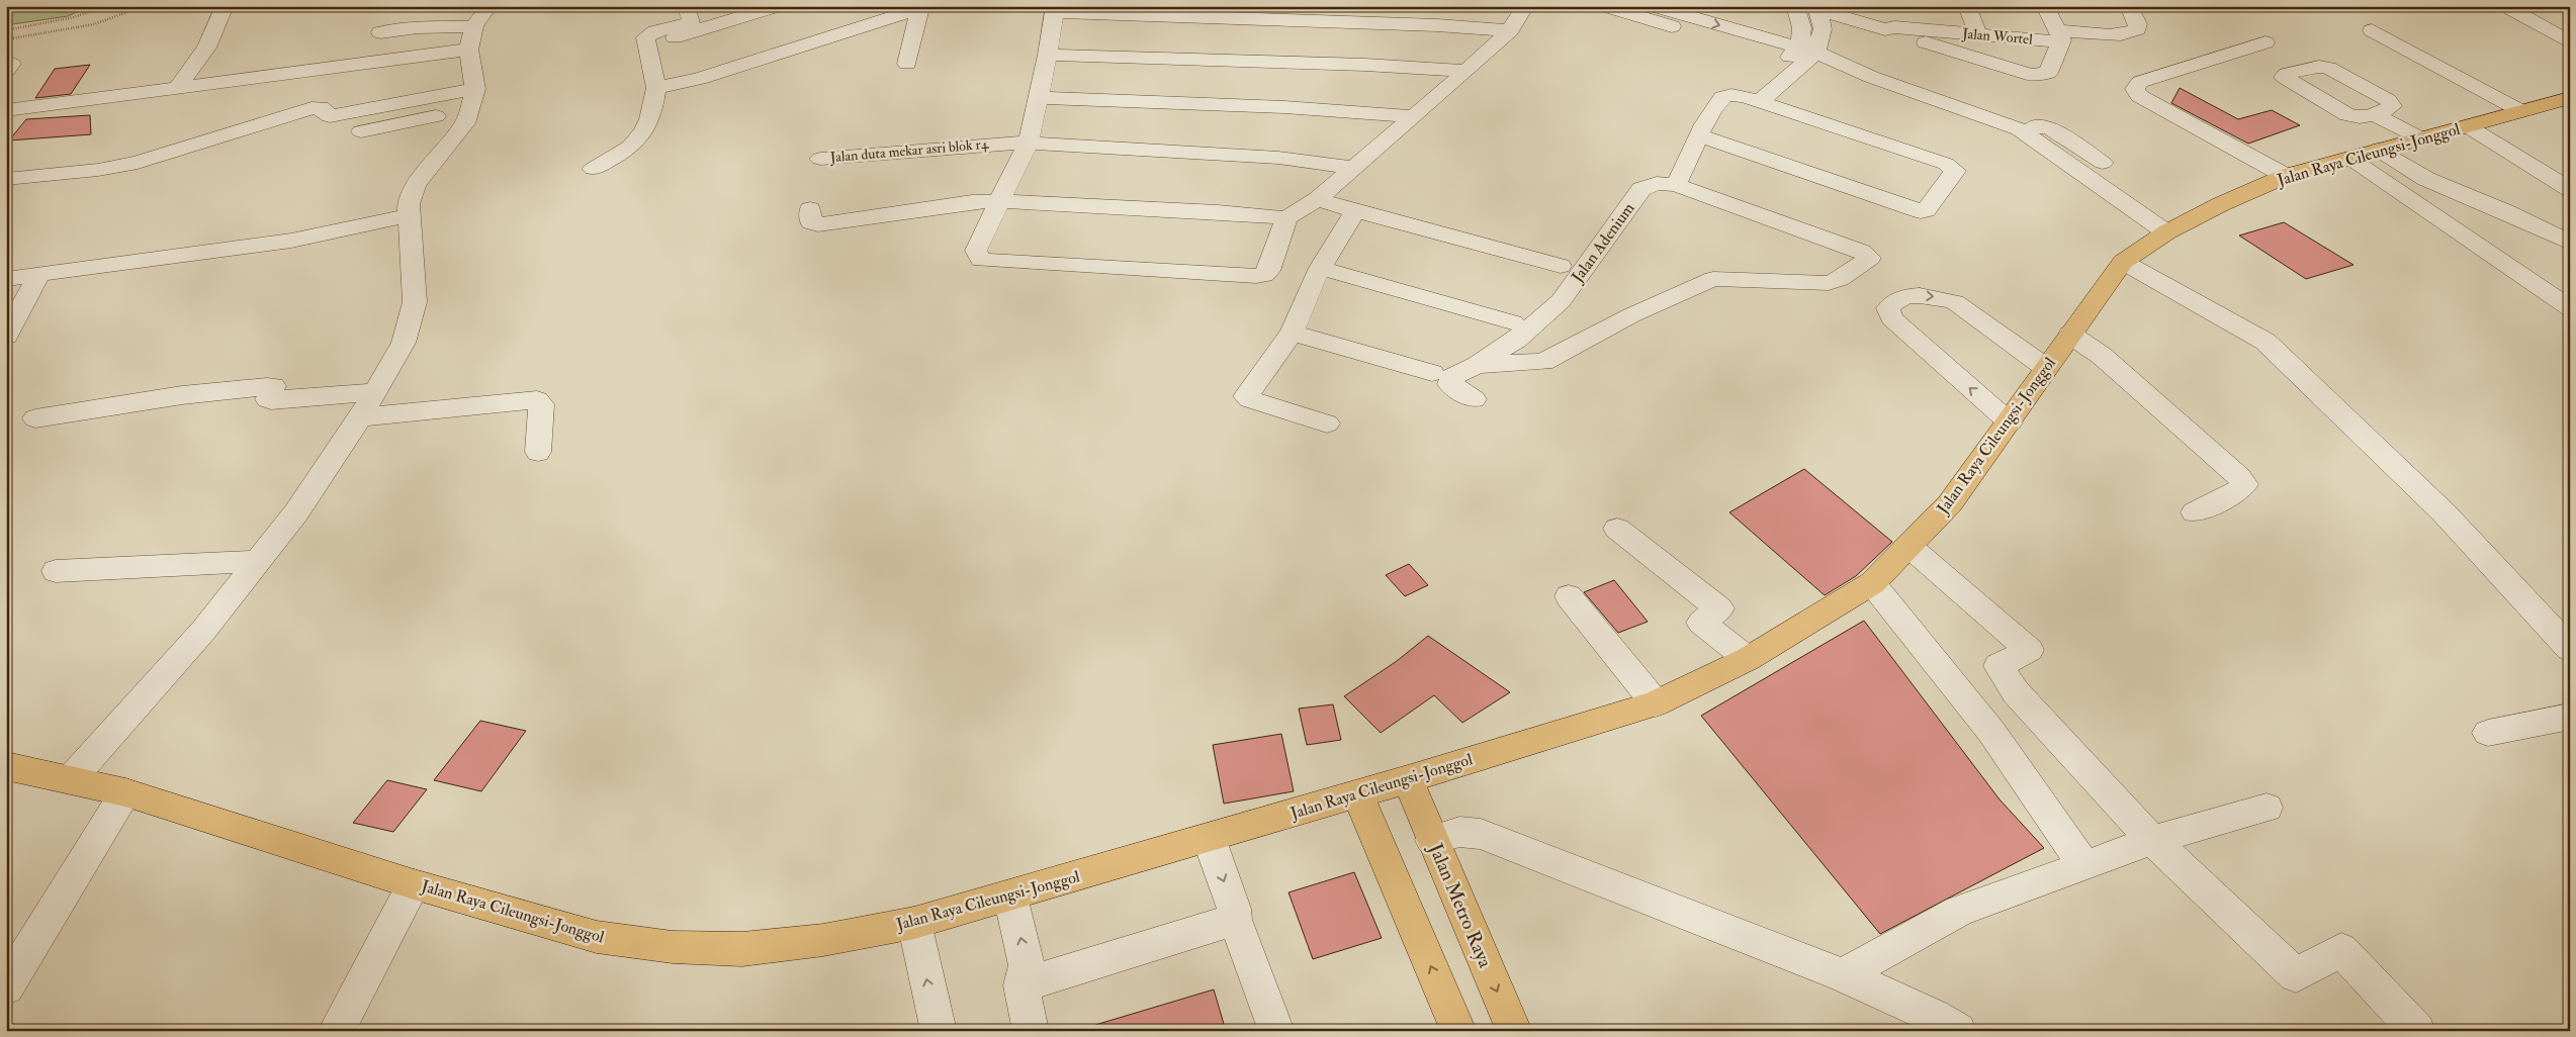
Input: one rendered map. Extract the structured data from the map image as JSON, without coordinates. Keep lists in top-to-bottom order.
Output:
{
  "streets": {
    "main road": ["Jalan Raya Cileungsi-Jonggol", "Jalan Metro Raya"],
    "street": ["Jalan Wortel", "Jalan duta mekar asri blok r4", "Jalan Adenium"]
  },
  "crossings": [
    ["Jalan Raya Cileungsi-Jonggol", "Jalan Metro Raya"]
  ]
}
